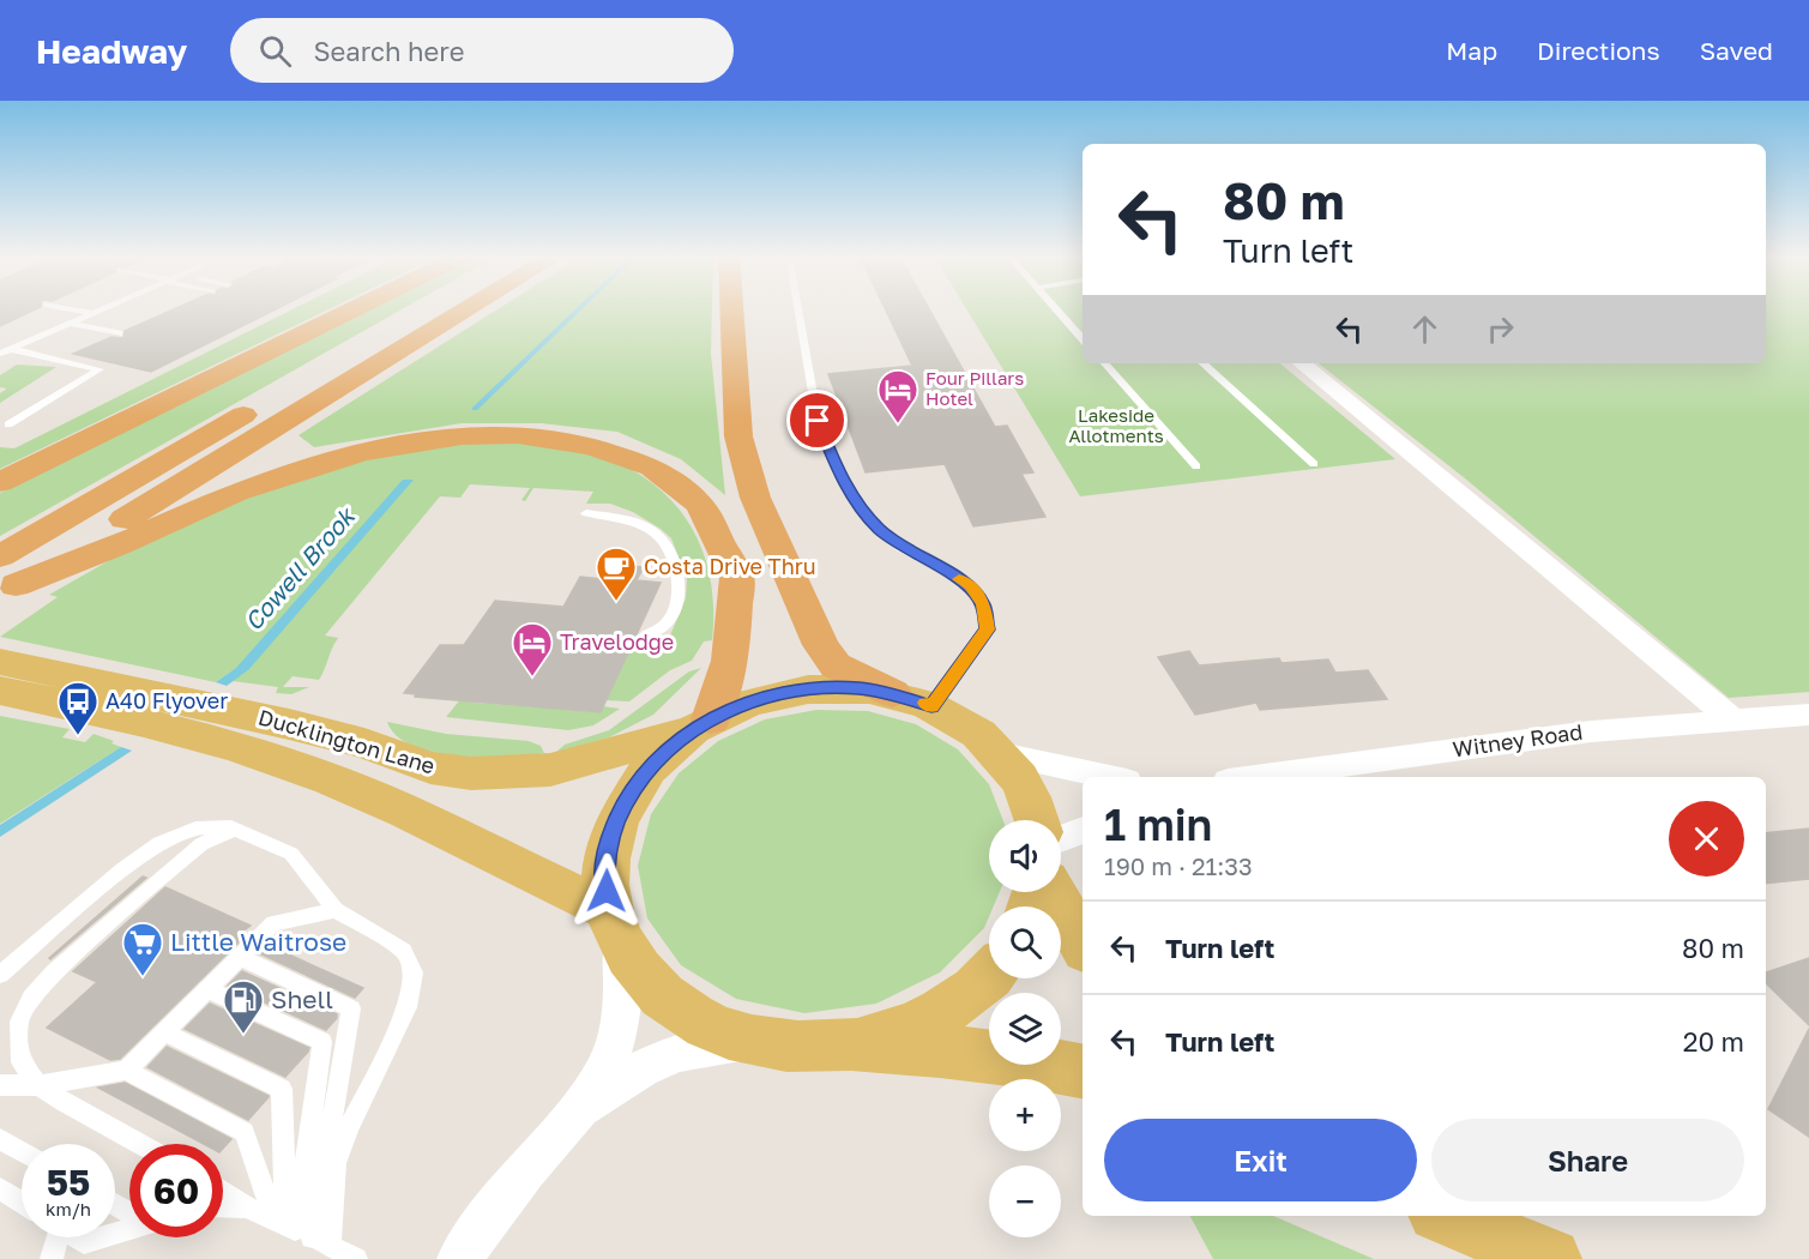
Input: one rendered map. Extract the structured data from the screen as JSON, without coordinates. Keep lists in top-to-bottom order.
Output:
{
  "streets": {
    "main road": ["Ducklington Lane"],
    "street": ["Witney Road"]
  },
  "water": ["Cowell Brook"],
  "parks": ["Lakeside Allotments"],
  "places": {
    "hotel": ["Four Pillars Hotel", "Travelodge"],
    "cafe": ["Costa Drive Thru"],
    "bus stop": ["A40 Flyover"],
    "supermarket": ["Little Waitrose"],
    "fuel station": ["Shell"]
  },
  "page": {
    "header": "Headway",
    "search": "Search here",
    "nav": ["Map", "Directions", "Saved"],
    "turn": ["80 m", "Turn left"],
    "heading": ["1 min", "190 m · 21:33"],
    "map_buttons": ["+", "−"],
    "list": [
      {
        "name": "Turn left",
        "value": "80 m"
      },
      {
        "name": "Turn left",
        "value": "20 m"
      }
    ],
    "buttons": ["Exit", "Share"],
    "speed": "55 km/h",
    "limit": "60"
  }
}
